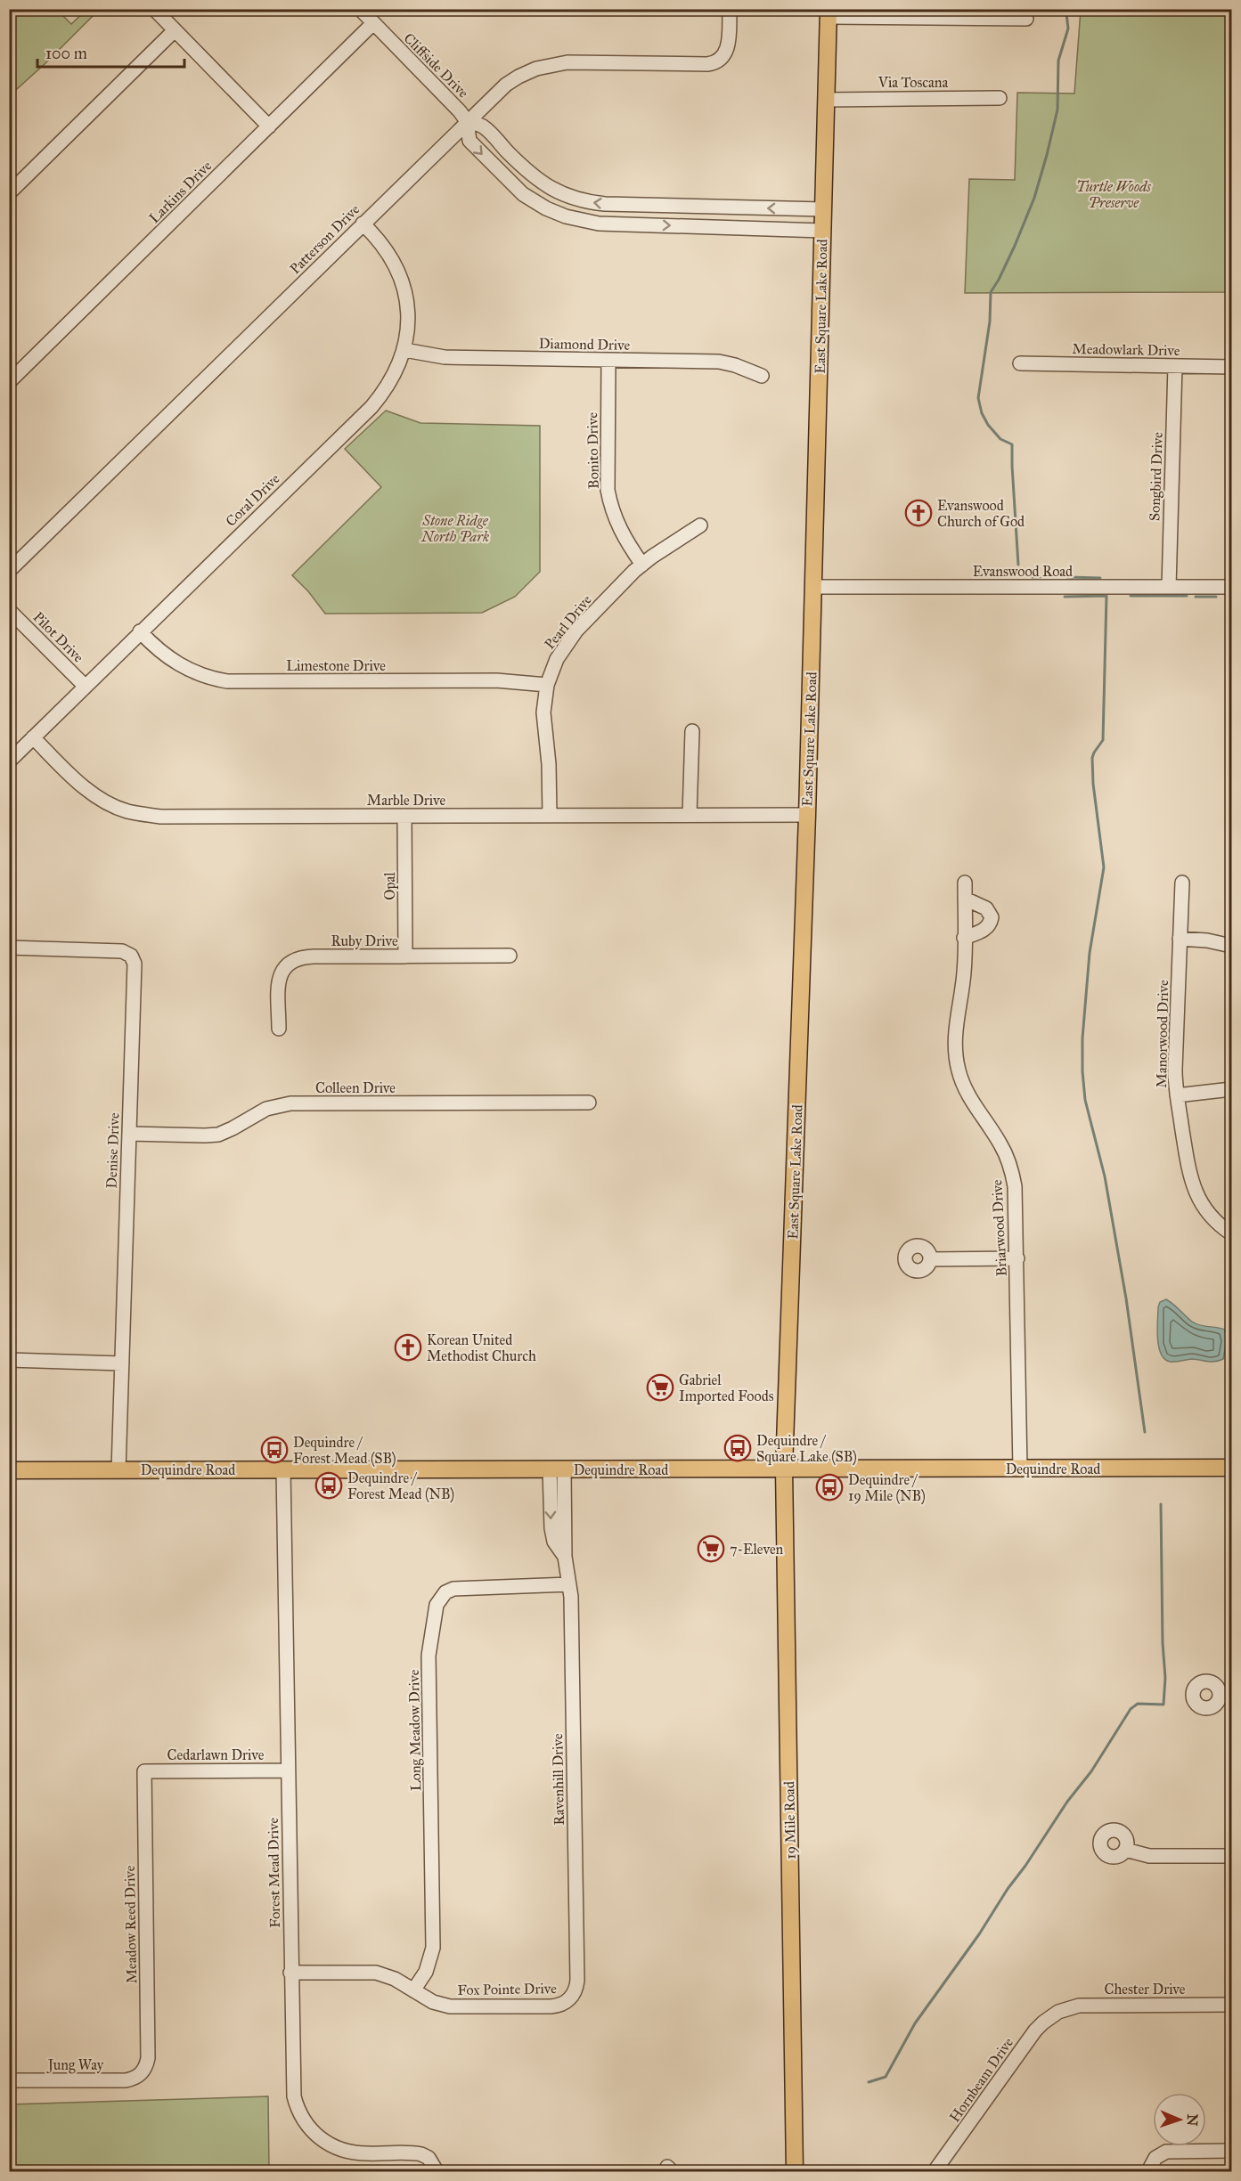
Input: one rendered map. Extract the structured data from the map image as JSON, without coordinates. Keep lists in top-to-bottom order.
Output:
{
  "streets": {
    "main road": ["East Square Lake Road", "Dequindre Road", "19 Mile Road"],
    "street": [
      "Cliffside Drive",
      "Via Toscana",
      "Larkins Drive",
      "Patterson Drive",
      "Diamond Drive",
      "Meadowlark Drive",
      "Bonito Drive",
      "Songbird Drive",
      "Coral Drive",
      "Evanswood Road",
      "Pearl Drive",
      "Pilot Drive",
      "Limestone Drive",
      "Marble Drive",
      "Opal",
      "Ruby Drive",
      "Manorwood Drive",
      "Colleen Drive",
      "Denise Drive",
      "Briarwood Drive",
      "Long Meadow Drive",
      "Cedarlawn Drive",
      "Ravenhill Drive",
      "Forest Mead Drive",
      "Meadow Reed Drive",
      "Fox Pointe Drive",
      "Chester Drive",
      "Jung Way",
      "Hornbeam Drive"
    ]
  },
  "crossings": [
    ["Cliffside Drive", "Larkins Drive"],
    ["Cliffside Drive", "Patterson Drive"],
    ["Cliffside Drive", "East Square Lake Road"],
    ["Via Toscana", "East Square Lake Road"],
    ["Patterson Drive", "Coral Drive"],
    ["East Square Lake Road", "Evanswood Road"],
    ["East Square Lake Road", "Marble Drive"],
    ["East Square Lake Road", "Dequindre Road"],
    ["East Square Lake Road", "19 Mile Road"],
    ["Diamond Drive", "Bonito Drive"],
    ["Diamond Drive", "Coral Drive"],
    ["Meadowlark Drive", "Songbird Drive"],
    ["Bonito Drive", "Pearl Drive"],
    ["Songbird Drive", "Evanswood Road"],
    ["Coral Drive", "Pilot Drive"],
    ["Coral Drive", "Limestone Drive"],
    ["Coral Drive", "Marble Drive"],
    ["Pearl Drive", "Limestone Drive"],
    ["Pearl Drive", "Marble Drive"],
    ["Marble Drive", "Opal"],
    ["Opal", "Ruby Drive"],
    ["Colleen Drive", "Denise Drive"],
    ["Denise Drive", "Dequindre Road"],
    ["Briarwood Drive", "Dequindre Road"],
    ["Dequindre Road", "Ravenhill Drive"],
    ["Dequindre Road", "19 Mile Road"],
    ["Dequindre Road", "Forest Mead Drive"],
    ["Long Meadow Drive", "Ravenhill Drive"],
    ["Long Meadow Drive", "Fox Pointe Drive"],
    ["Cedarlawn Drive", "Forest Mead Drive"],
    ["Cedarlawn Drive", "Meadow Reed Drive"],
    ["Ravenhill Drive", "Fox Pointe Drive"],
    ["Forest Mead Drive", "Fox Pointe Drive"],
    ["Meadow Reed Drive", "Jung Way"],
    ["Chester Drive", "Hornbeam Drive"]
  ],
  "parks": ["Turtle Woods Preserve", "Stone Ridge North Park"],
  "places": {
    "church": ["Evanswood Church of God", "Korean United Methodist Church"],
    "supermarket": ["Gabriel Imported Foods", "7-Eleven"],
    "bus stop": [
      "Dequindre / Square Lake (SB)",
      "Dequindre / Forest Mead (SB)",
      "Dequindre / Forest Mead (NB)",
      "Dequindre / 19 Mile (NB)"
    ]
  },
  "scale_bar": "100 m",
  "north": "right"
}
